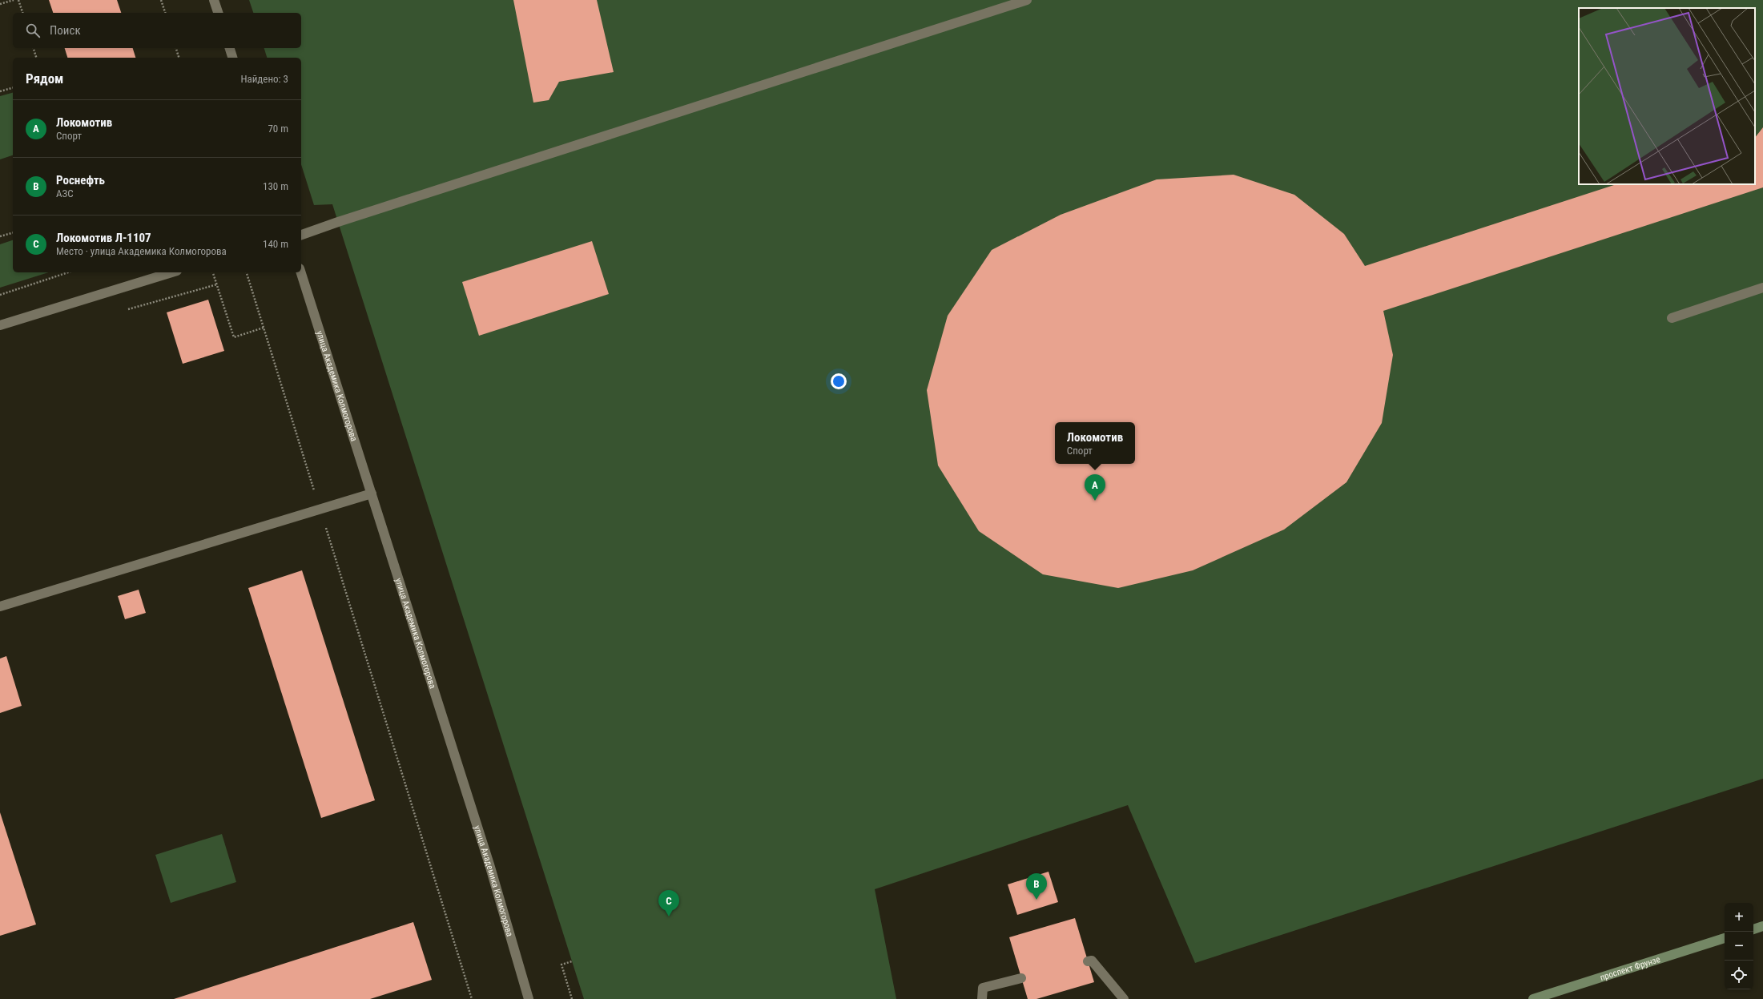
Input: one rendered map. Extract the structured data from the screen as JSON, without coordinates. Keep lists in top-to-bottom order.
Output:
{
  "streets": {
    "main road": ["проспект Фрунзе"],
    "street": ["улица Академика Колмогорова"]
  },
  "page": {
    "search": "Поиск",
    "heading": ["Рядом", "Найдено: 3"],
    "list": [
      {
        "mark": "A",
        "name": "Локомотив",
        "note": "Спорт",
        "value": "70 m"
      },
      {
        "mark": "B",
        "name": "Роснефть",
        "note": "АЗС",
        "value": "130 m"
      },
      {
        "mark": "C",
        "name": "Локомотив Л-1107",
        "note": "Место · улица Академика Колмогорова",
        "value": "140 m"
      }
    ],
    "popup": ["Локомотив", "Спорт"],
    "pins": ["A", "B", "C"],
    "map_buttons": ["+", "−"]
  }
}
